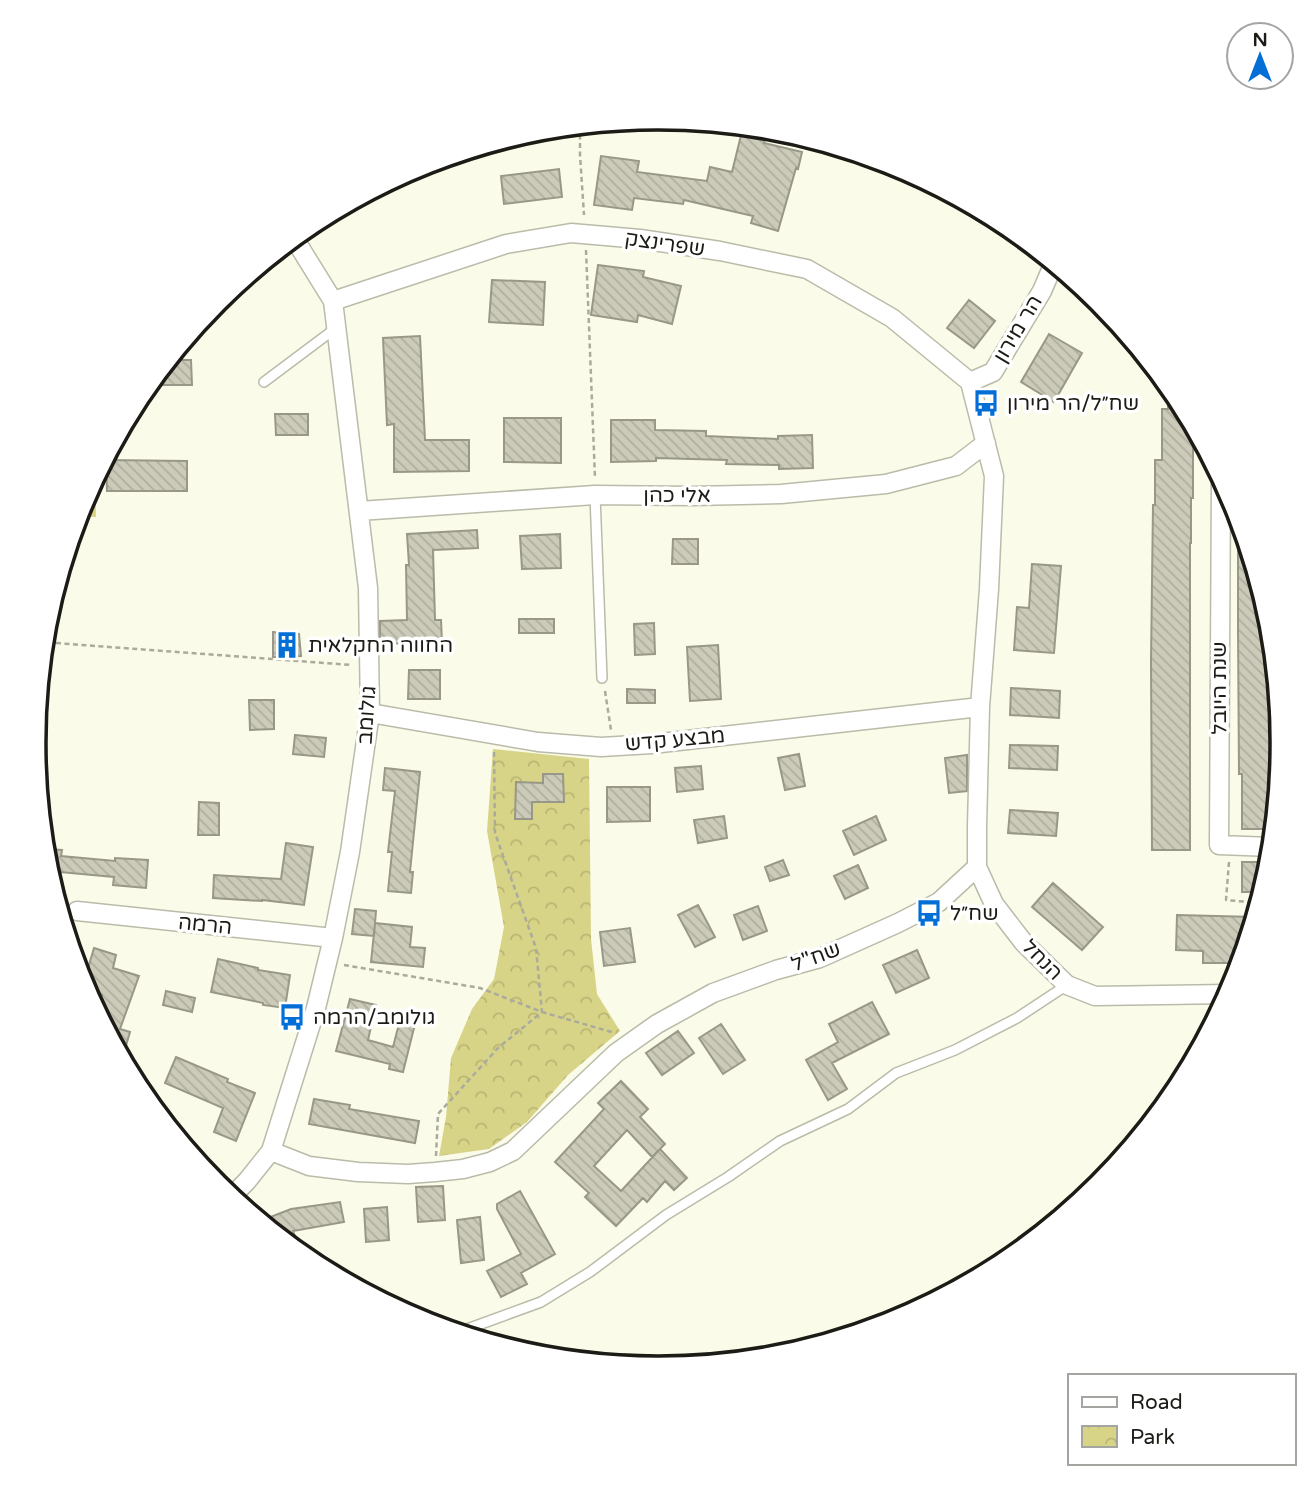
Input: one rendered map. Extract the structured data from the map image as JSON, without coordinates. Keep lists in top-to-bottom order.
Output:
{
  "streets": {
    "street": [
      "שפרינצק",
      "הר מירון",
      "אלי כהן",
      "שנת היובל",
      "גולומב",
      "מבצע קדש",
      "הרמה",
      "שח\"ל",
      "הנחל"
    ]
  },
  "crossings": [
    ["שפרינצק", "הר מירון"],
    ["שפרינצק", "גולומב"],
    ["אלי כהן", "גולומב"],
    ["גולומב", "מבצע קדש"],
    ["גולומב", "הרמה"],
    ["גולומב", "שח\"ל"],
    ["שח\"ל", "הנחל"]
  ],
  "places": {
    "bus stop": ["שח״ל/הר מירון", "שח״ל", "גולומב/הרמה"],
    "building": ["החווה החקלאית"]
  },
  "legend": ["Road", "Park"],
  "north": "top"
}
